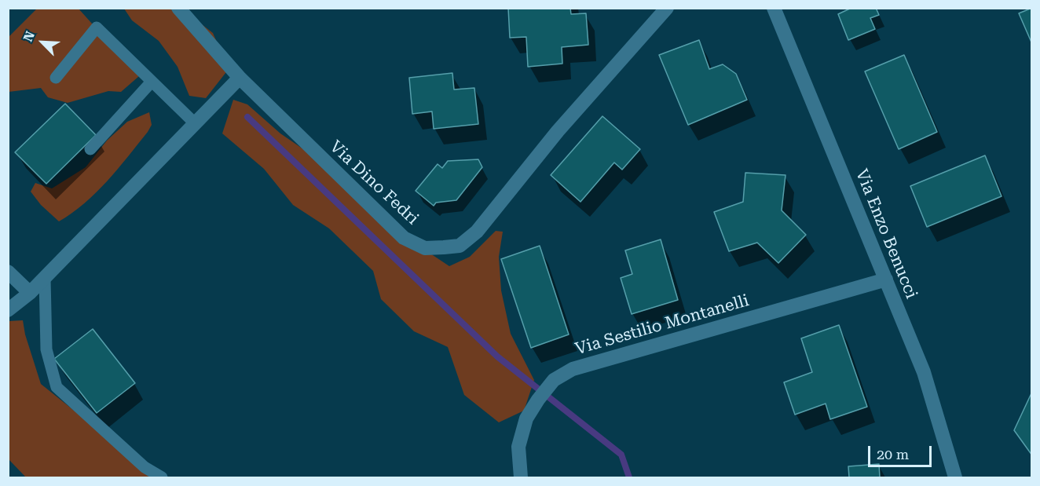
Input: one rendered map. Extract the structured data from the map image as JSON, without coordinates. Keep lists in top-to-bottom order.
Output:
{
  "streets": {
    "street": ["Via Dino Fedri", "Via Enzo Benucci", "Via Sestilio Montanelli"]
  },
  "crossings": [
    ["Via Enzo Benucci", "Via Sestilio Montanelli"]
  ],
  "scale_bar": "20 m",
  "north": "top left"
}
